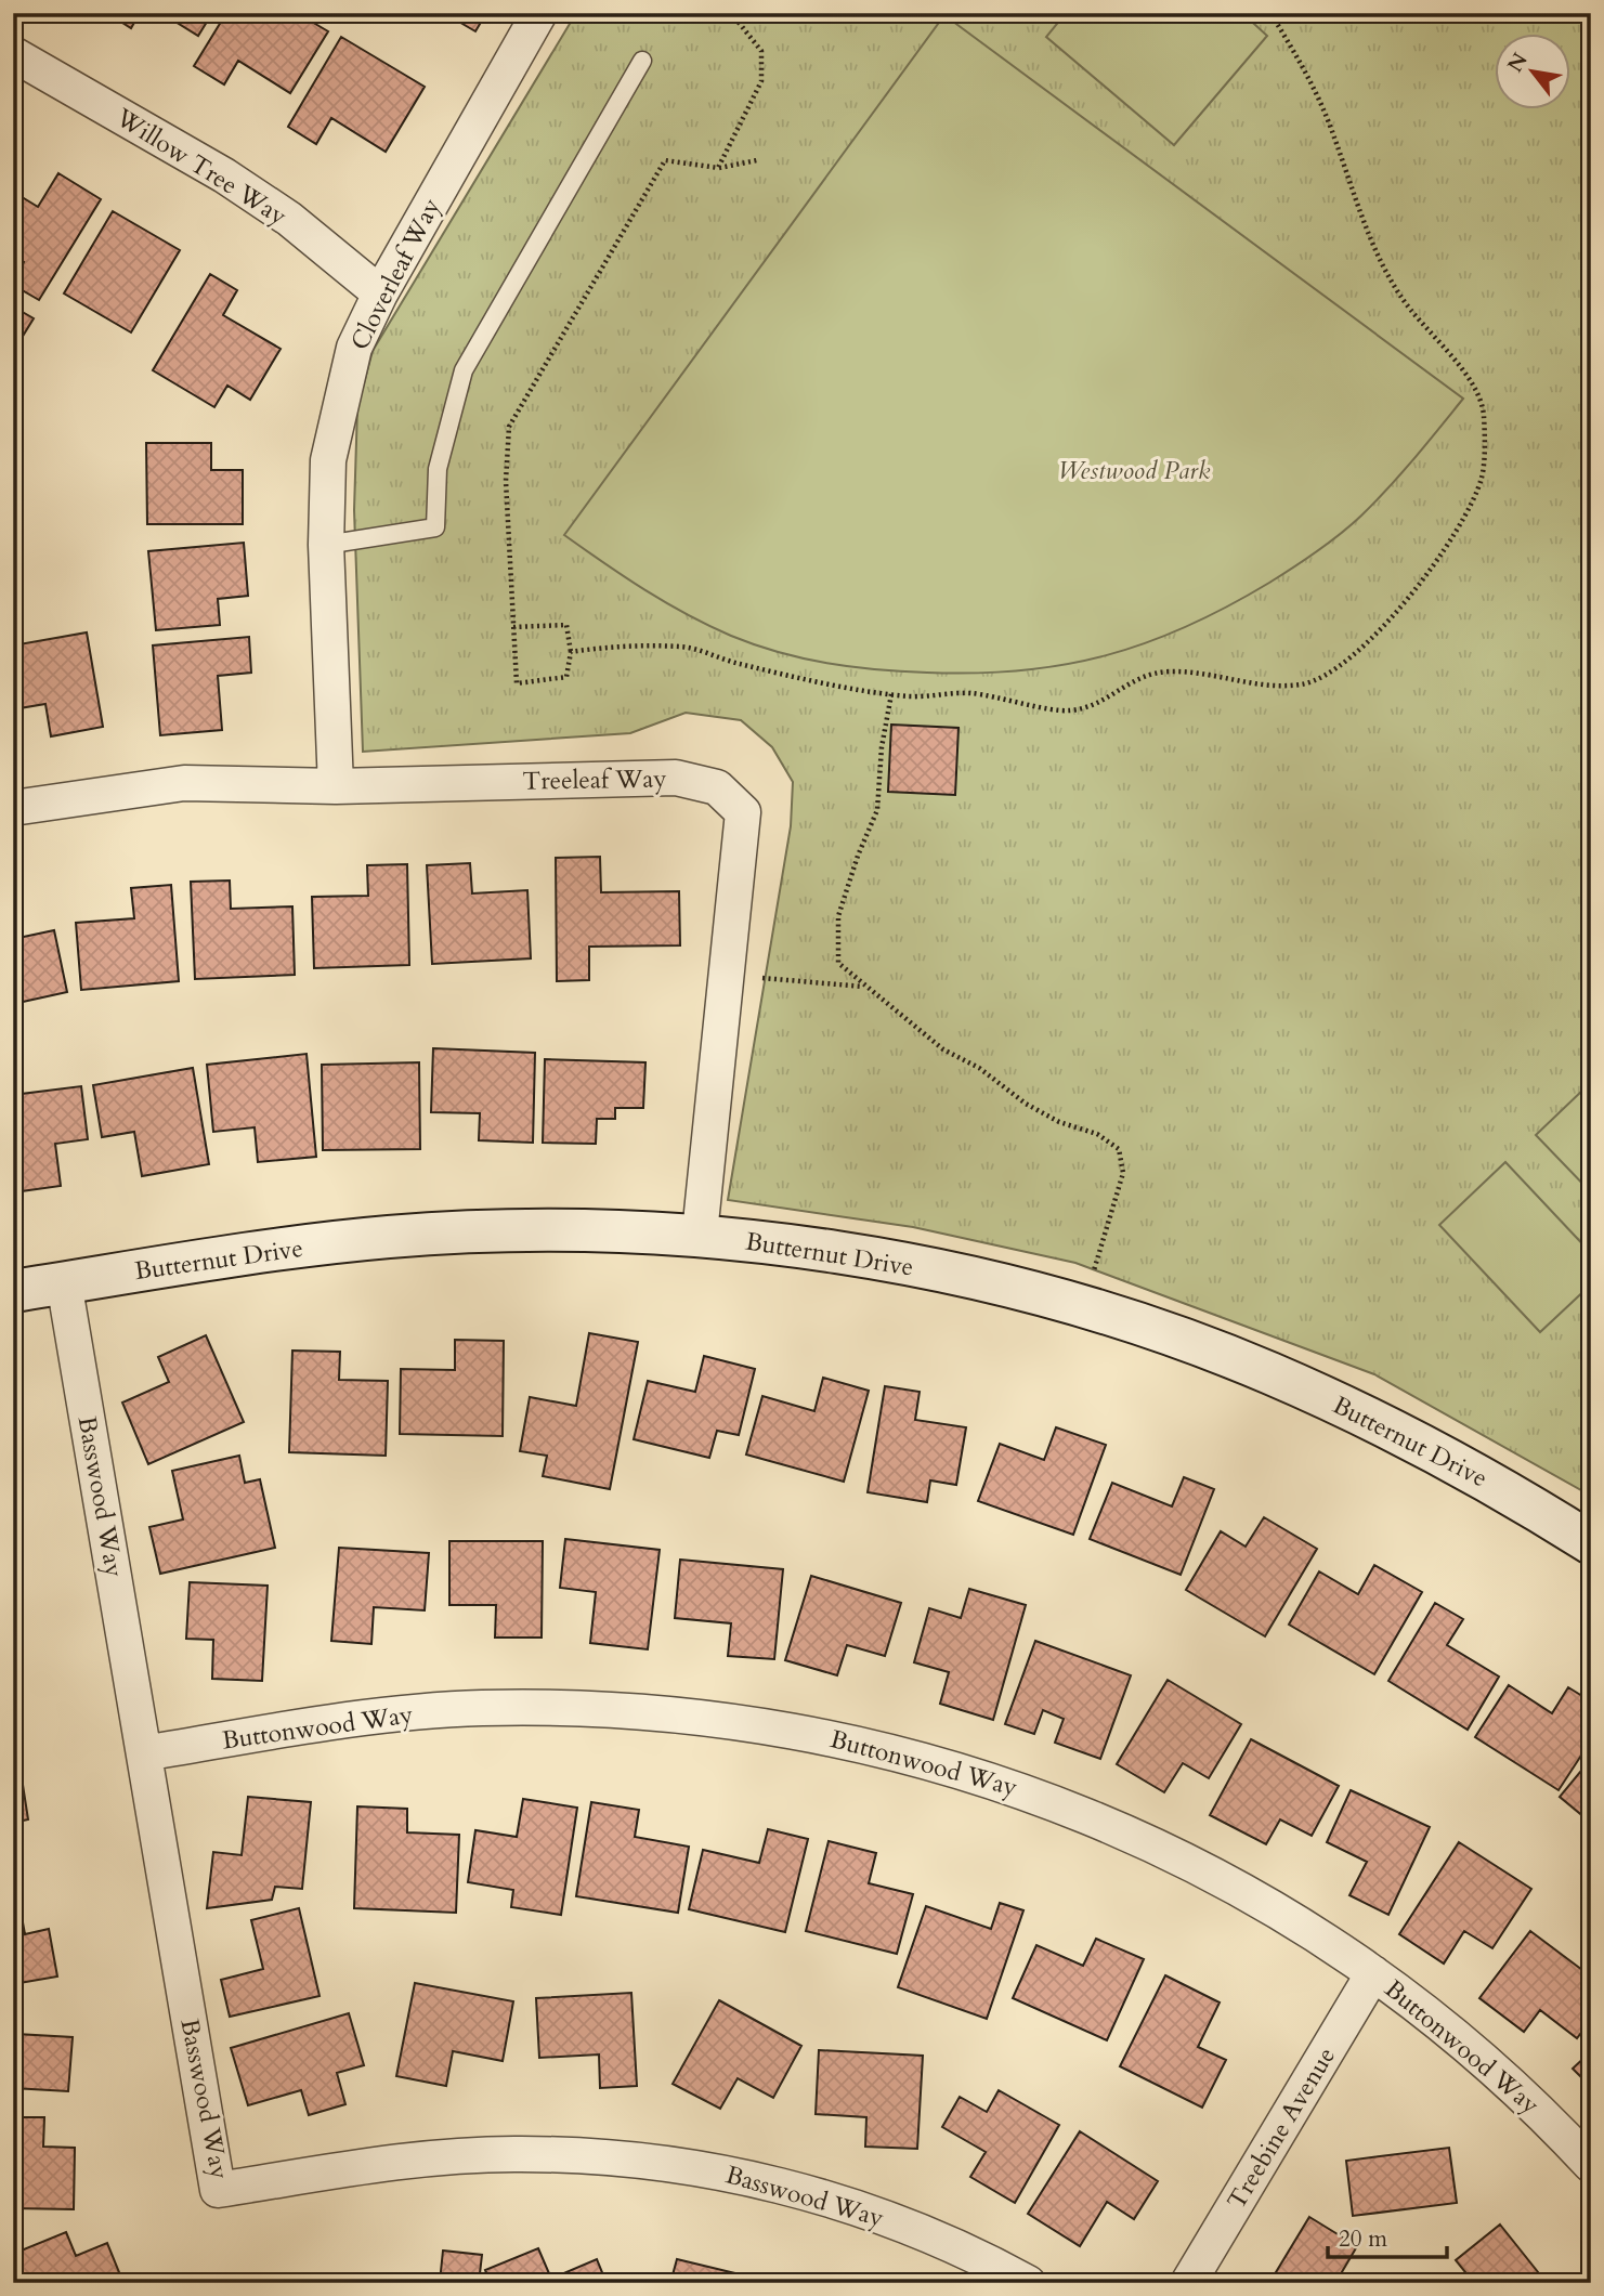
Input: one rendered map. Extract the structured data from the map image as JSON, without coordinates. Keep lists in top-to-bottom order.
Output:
{
  "streets": {
    "street": [
      "Willow Tree Way",
      "Cloverleaf Way",
      "Treeleaf Way",
      "Butternut Drive",
      "Basswood Way",
      "Buttonwood Way",
      "Treebine Avenue"
    ]
  },
  "crossings": [
    ["Willow Tree Way", "Cloverleaf Way"],
    ["Cloverleaf Way", "Treeleaf Way"],
    ["Treeleaf Way", "Butternut Drive"],
    ["Butternut Drive", "Basswood Way"],
    ["Basswood Way", "Buttonwood Way"],
    ["Buttonwood Way", "Treebine Avenue"]
  ],
  "parks": ["Westwood Park"],
  "scale_bar": "20 m",
  "north": "top left"
}
